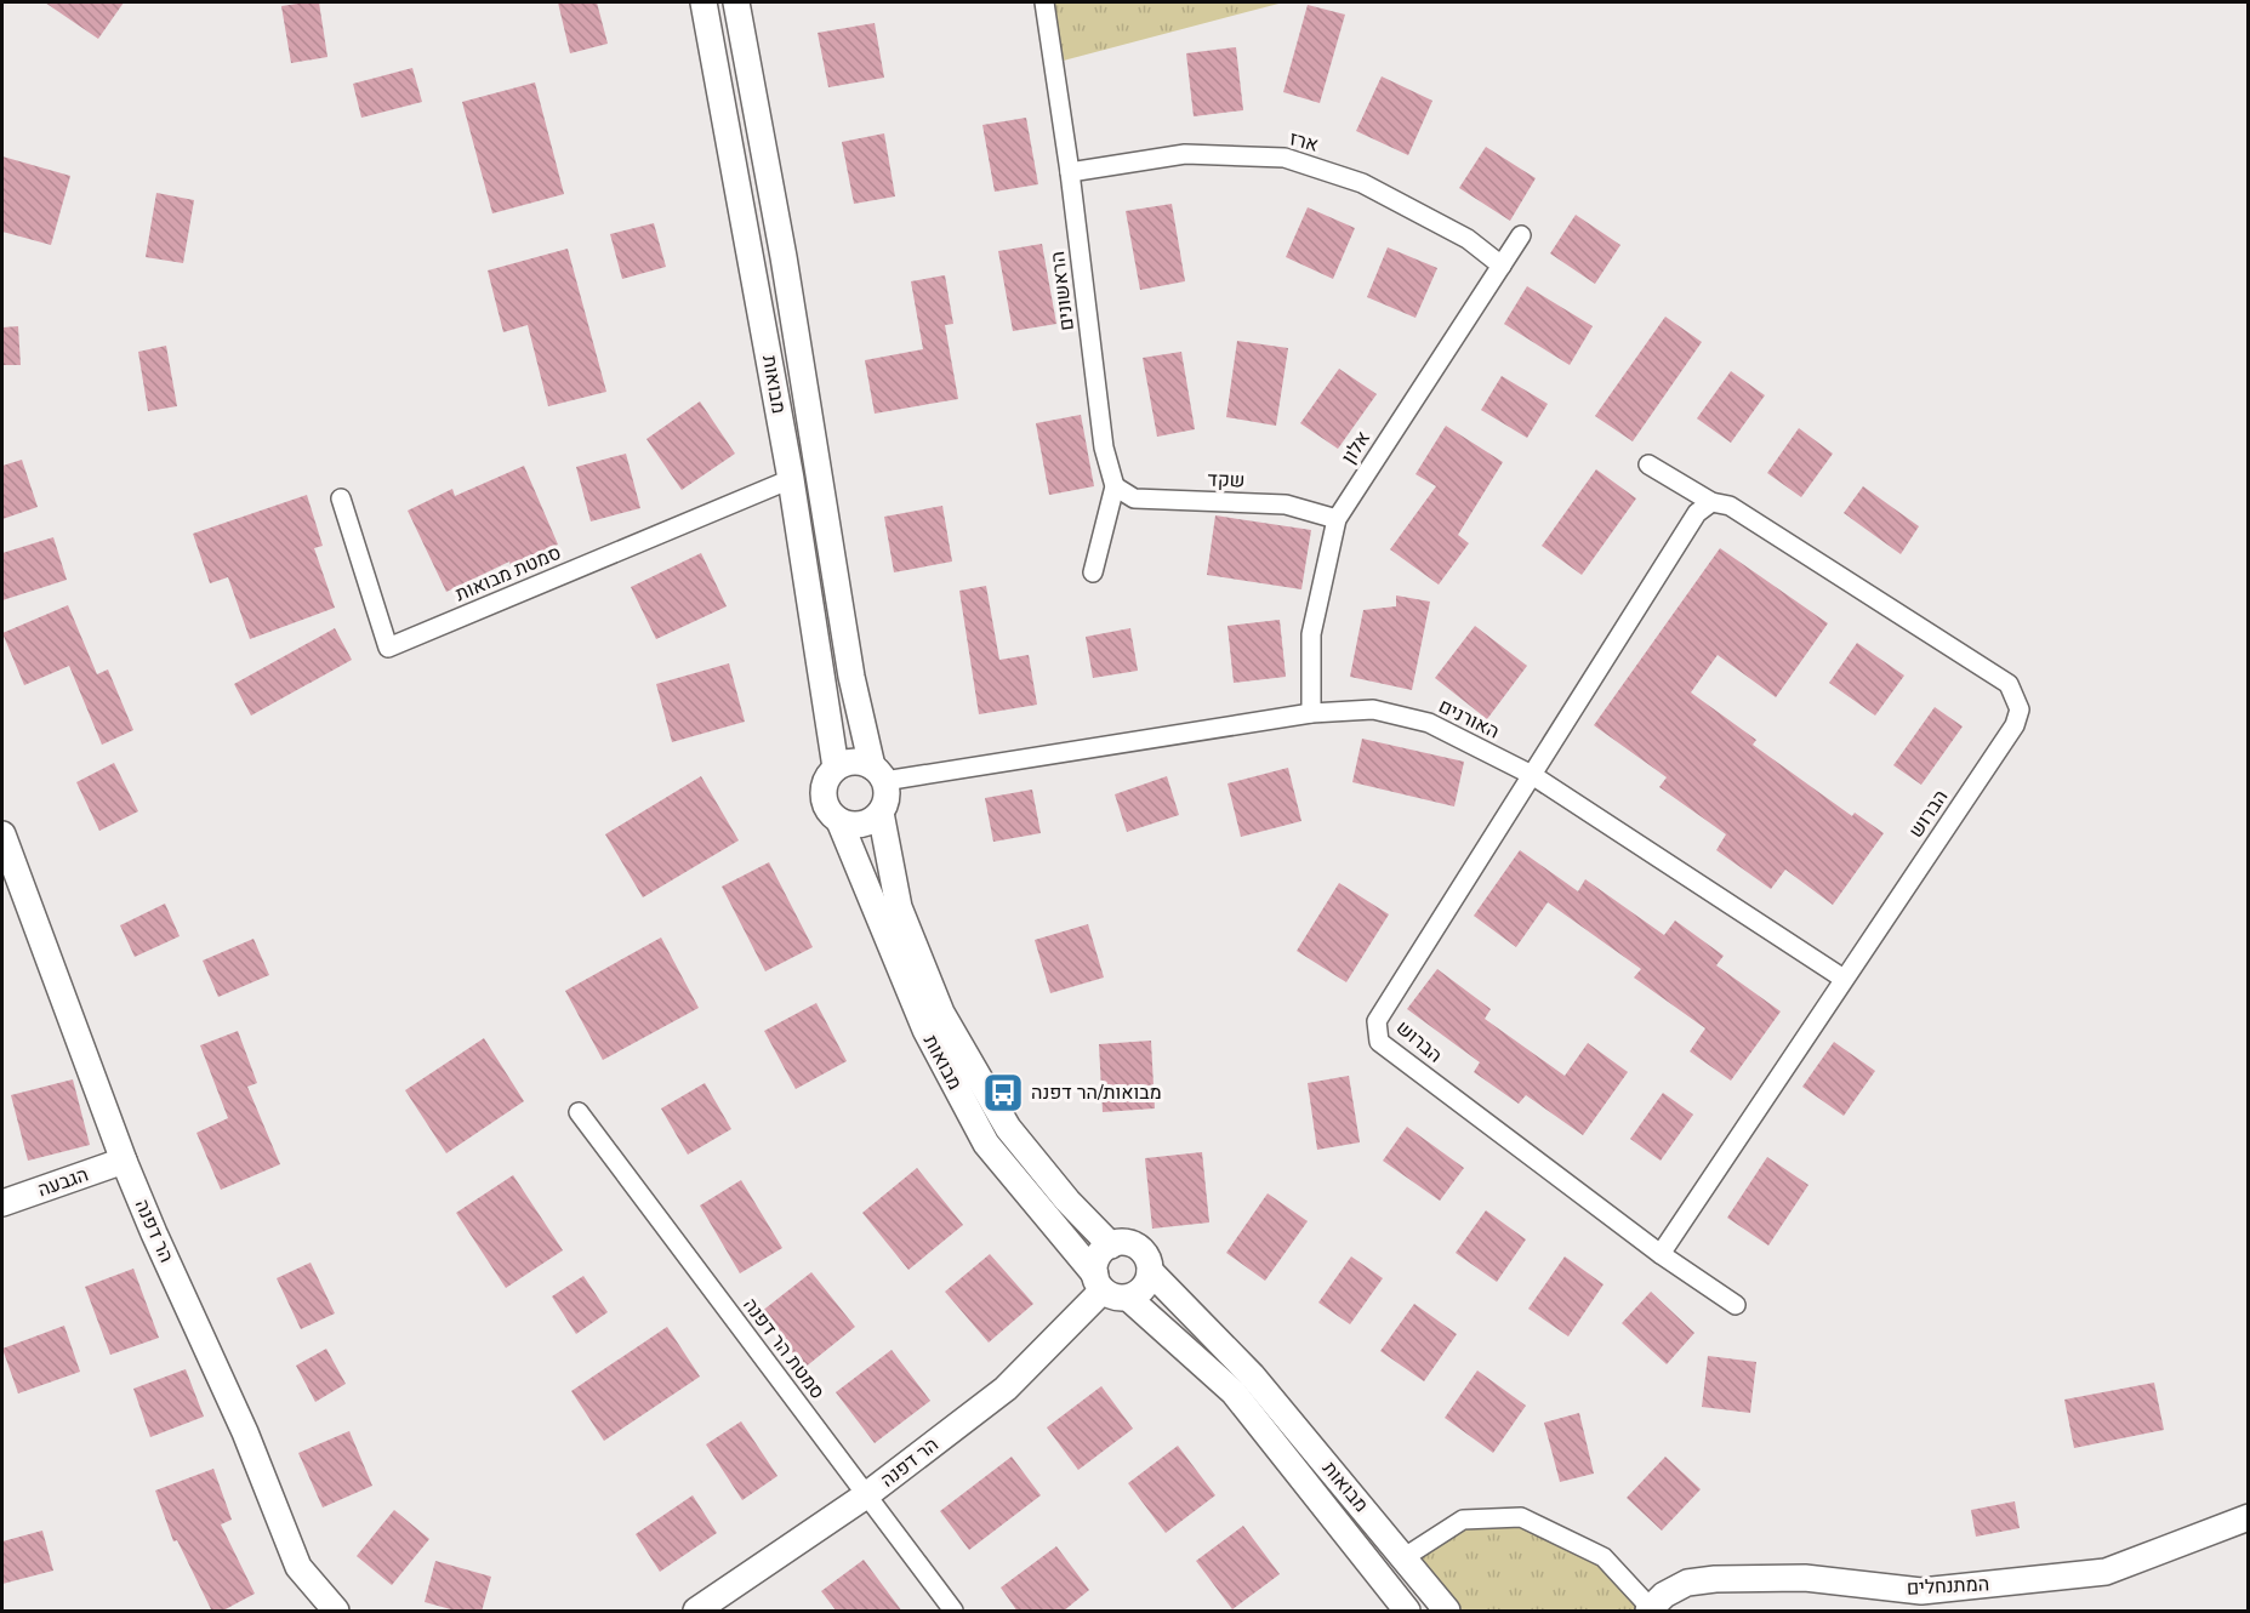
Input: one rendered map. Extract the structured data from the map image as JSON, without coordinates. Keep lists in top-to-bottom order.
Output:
{
  "streets": {
    "street": [
      "ארז",
      "הראשונים",
      "מבואות",
      "אלון",
      "שקד",
      "סמטת מבואות",
      "האורנים",
      "הברוש",
      "הגבעה",
      "הר דפנה",
      "סמטת הר דפנה",
      "המתנחלים"
    ]
  },
  "crossings": [
    ["ארז", "הראשונים"],
    ["ארז", "אלון"],
    ["הראשונים", "שקד"],
    ["מבואות", "סמטת מבואות"],
    ["מבואות", "האורנים"],
    ["מבואות", "הר דפנה"],
    ["אלון", "שקד"],
    ["אלון", "האורנים"],
    ["האורנים", "הברוש"],
    ["הגבעה", "הר דפנה"],
    ["הר דפנה", "סמטת הר דפנה"]
  ],
  "places": {
    "bus stop": ["מבואות/הר דפנה"]
  }
}
